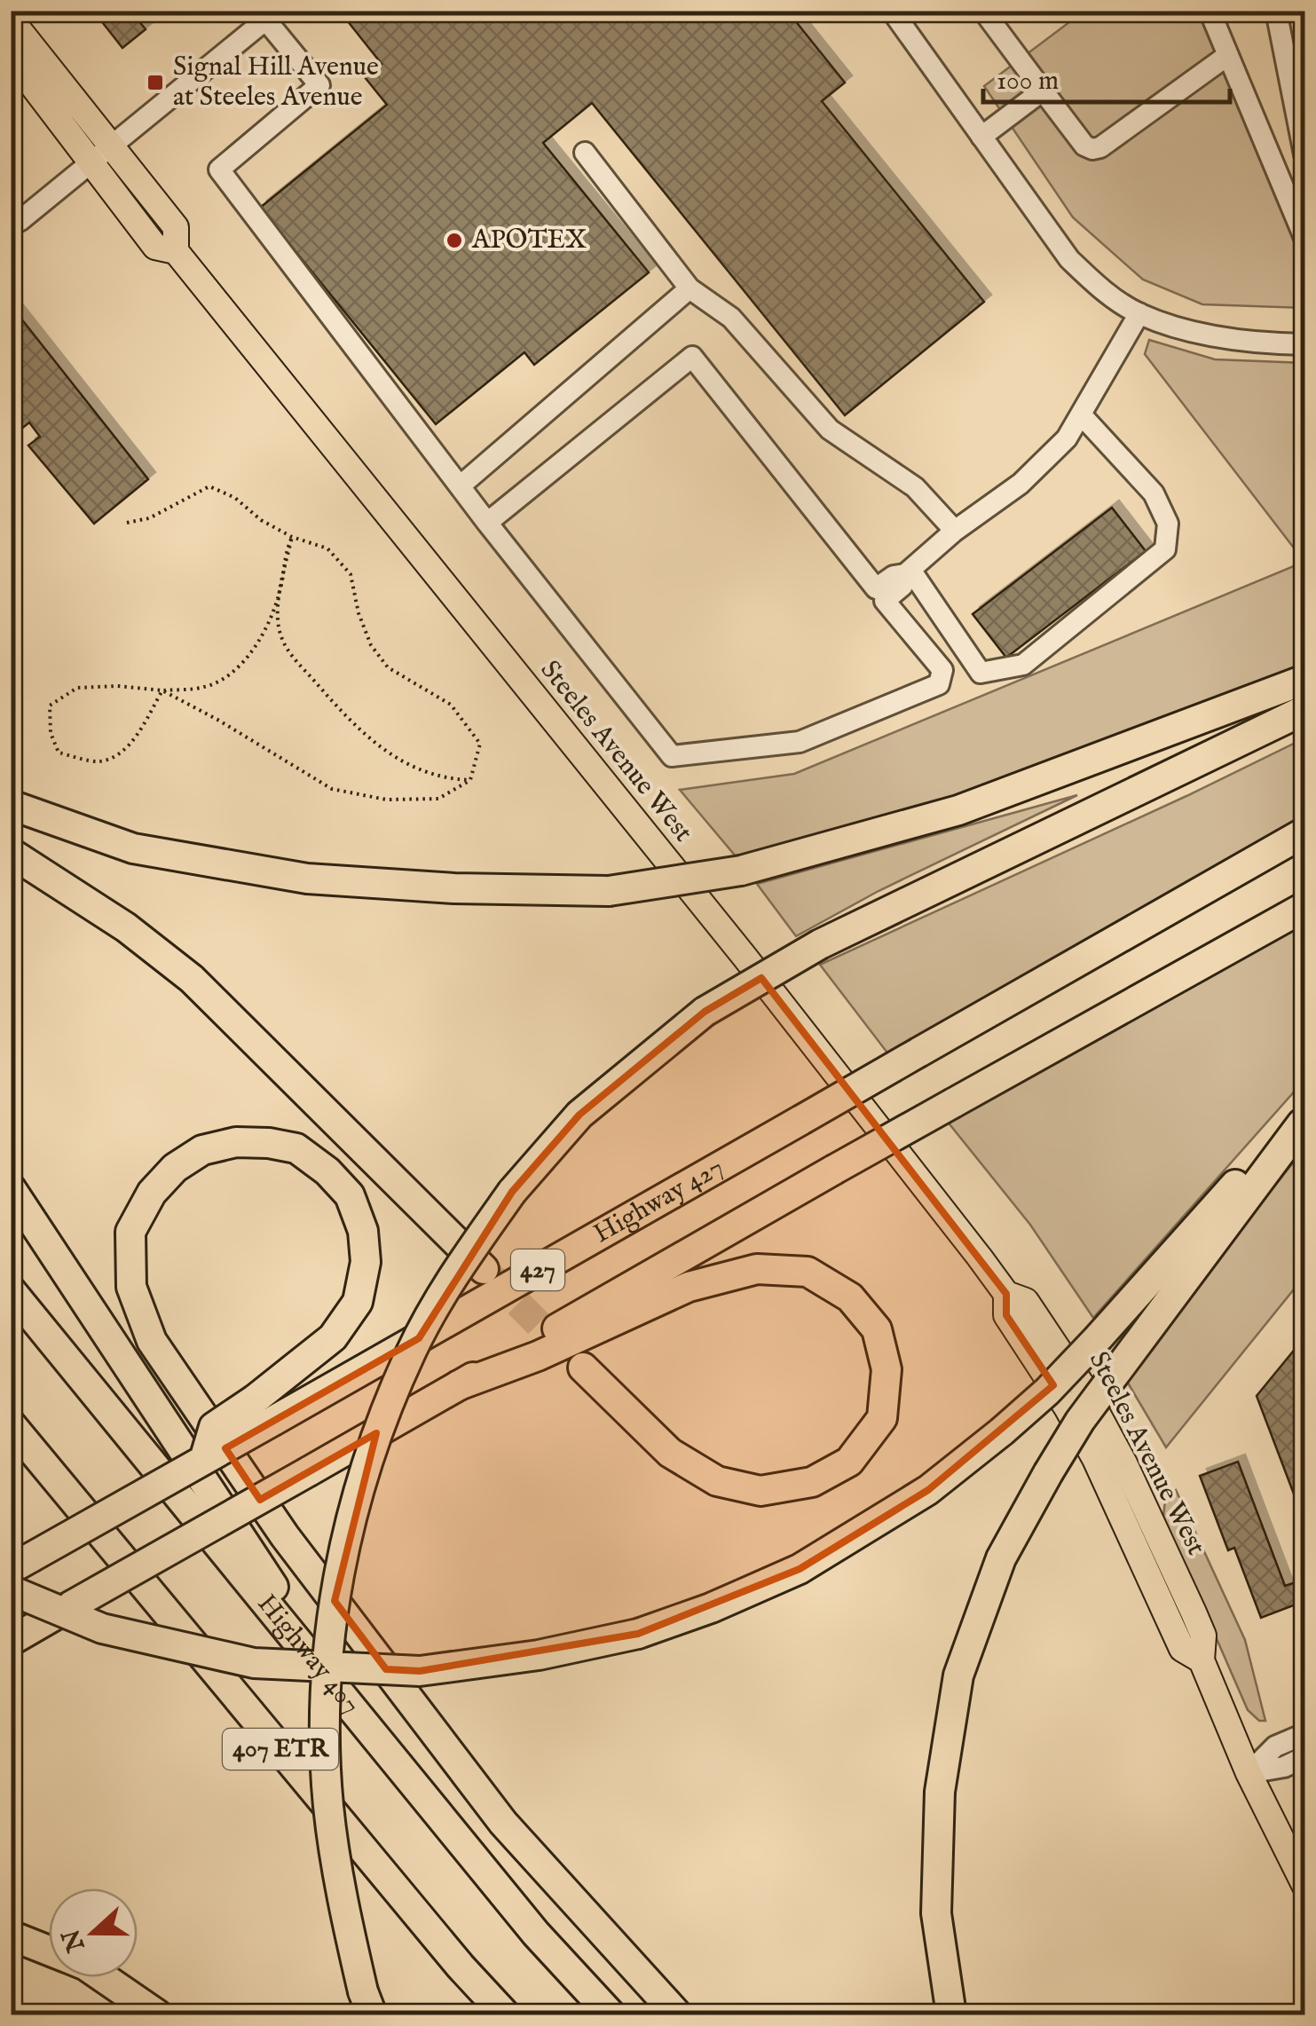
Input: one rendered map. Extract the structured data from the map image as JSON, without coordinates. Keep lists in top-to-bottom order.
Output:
{
  "streets": {
    "highway": [
      "Highway 427",
      "427",
      "Highway 407",
      "407 ETR"
    ],
    "main road": ["Steeles Avenue West"]
  },
  "places": {
    "transit": ["Signal Hill Avenue at Steeles Avenue"],
    "other": ["APOTEX"]
  },
  "scale_bar": "100 m",
  "north": "left"
}
